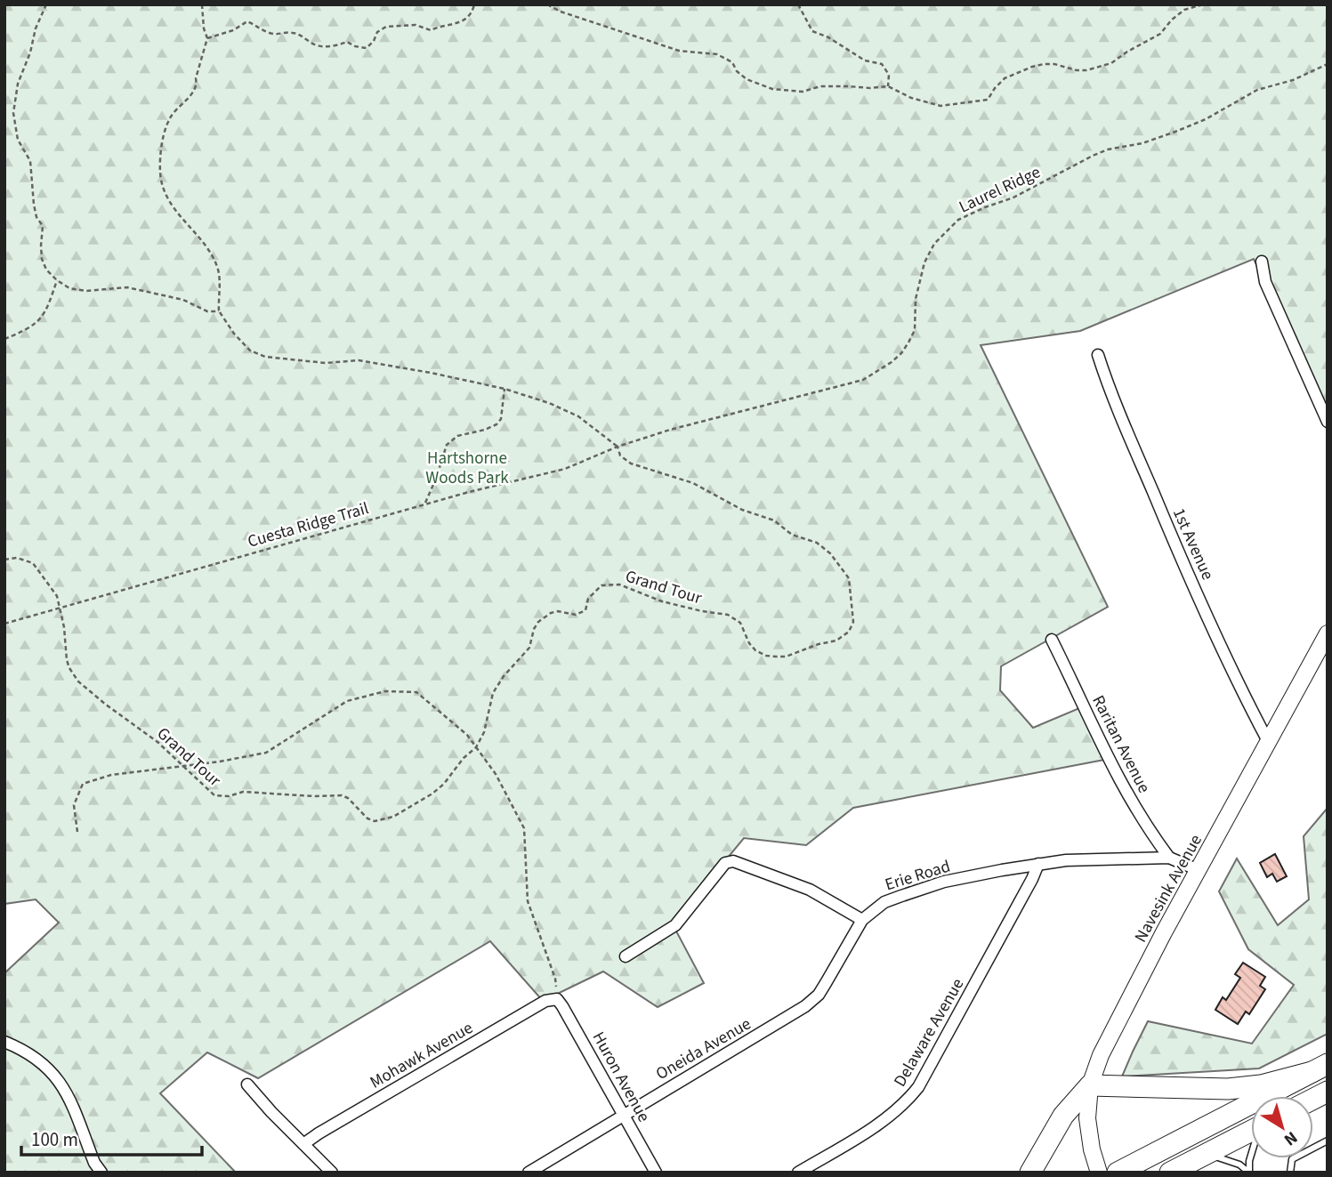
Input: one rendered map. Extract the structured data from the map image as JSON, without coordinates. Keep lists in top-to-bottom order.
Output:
{
  "streets": {
    "main road": ["Navesink Avenue"],
    "street": [
      "1st Avenue",
      "Raritan Avenue",
      "Erie Road",
      "Delaware Avenue",
      "Oneida Avenue",
      "Mohawk Avenue",
      "Huron Avenue"
    ],
    "path": ["Laurel Ridge", "Cuesta Ridge Trail", "Grand Tour"]
  },
  "crossings": [
    ["Laurel Ridge", "Cuesta Ridge Trail"],
    ["Laurel Ridge", "Grand Tour"],
    ["Cuesta Ridge Trail", "Grand Tour"],
    ["1st Avenue", "Navesink Avenue"],
    ["Raritan Avenue", "Erie Road"],
    ["Erie Road", "Navesink Avenue"],
    ["Erie Road", "Delaware Avenue"],
    ["Erie Road", "Oneida Avenue"],
    ["Oneida Avenue", "Huron Avenue"],
    ["Mohawk Avenue", "Huron Avenue"]
  ],
  "parks": ["Hartshorne Woods Park"],
  "scale_bar": "100 m",
  "north": "bottom right"
}
